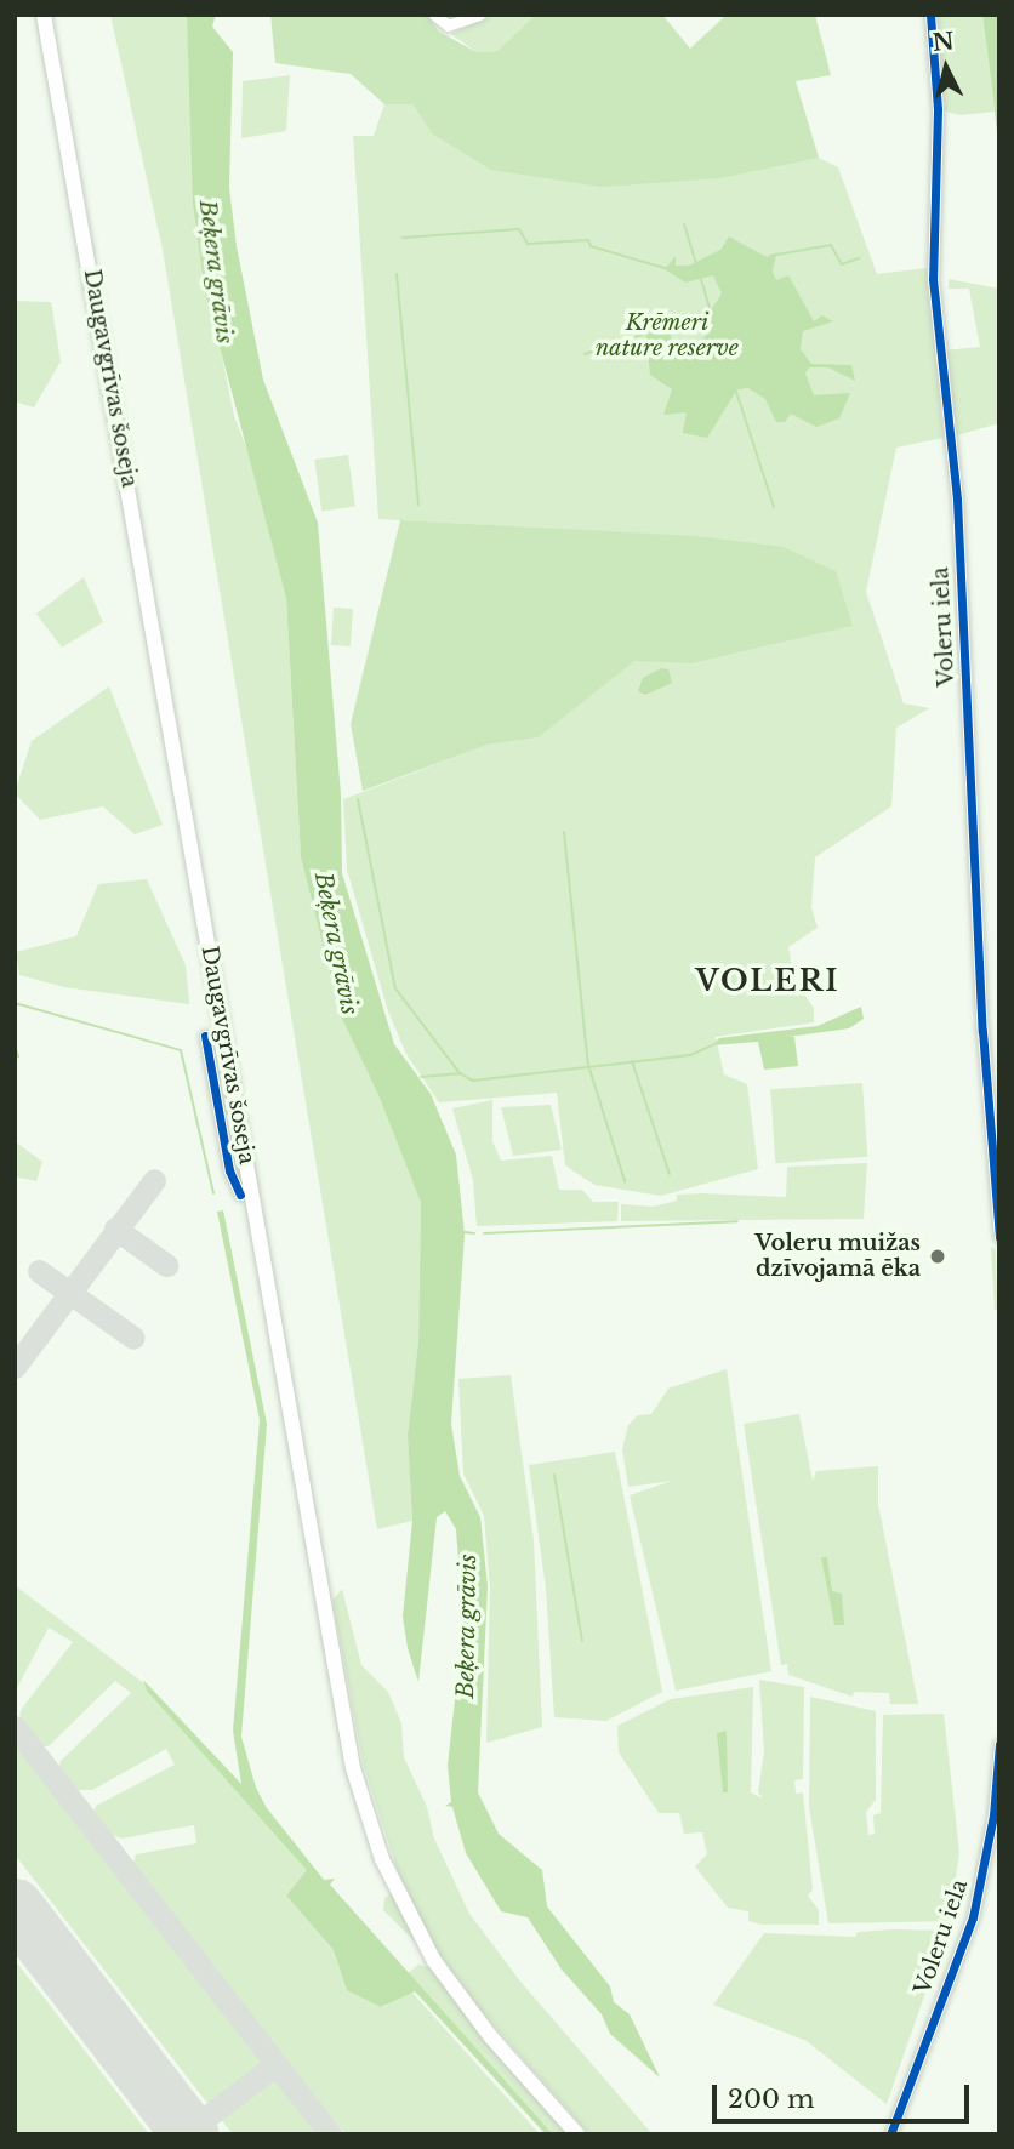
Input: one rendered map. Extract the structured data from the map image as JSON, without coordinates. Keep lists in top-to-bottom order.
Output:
{
  "streets": {
    "main road": ["Daugavgrīvas šoseja"],
    "street": ["Voleru iela"]
  },
  "districts": ["VOLERI"],
  "water": ["Beķera grāvis"],
  "parks": ["Krēmeri nature reserve"],
  "places": ["Voleru muižas dzīvojamā ēka"],
  "scale_bar": "200 m",
  "north": "top"
}
